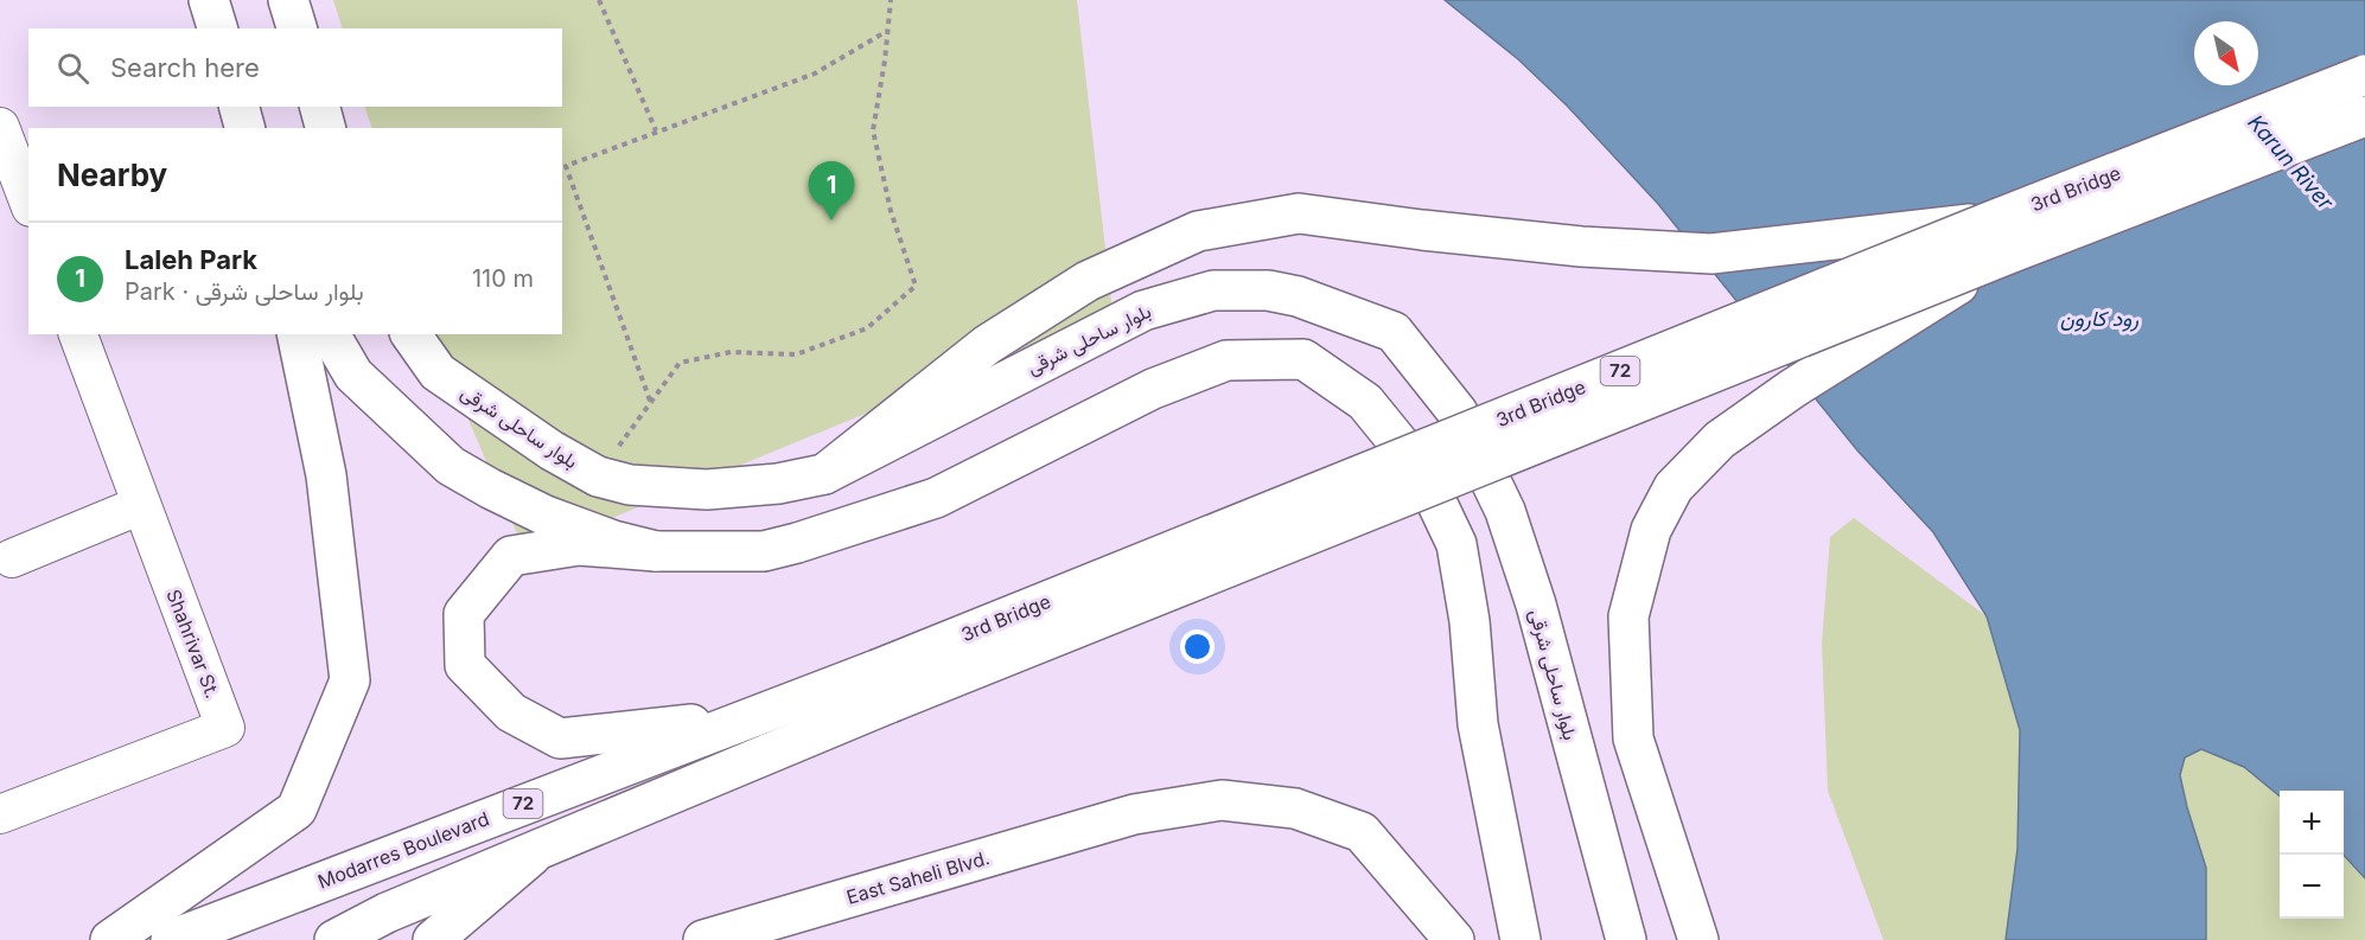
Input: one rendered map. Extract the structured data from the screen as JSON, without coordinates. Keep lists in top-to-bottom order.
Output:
{
  "streets": {
    "main road": [
      "3rd Bridge",
      "بلوار ساحلی شرقی",
      "72",
      "Modarres Boulevard",
      "East Saheli Blvd."
    ],
    "street": ["Shahrivar St."]
  },
  "crossings": [
    ["3rd Bridge", "72"],
    ["3rd Bridge", "Modarres Boulevard"],
    ["72", "Modarres Boulevard"]
  ],
  "water": ["Karun River", "رود کارون"],
  "north": "bottom right",
  "page": {
    "search": "Search here",
    "heading": "Nearby",
    "pins": "1",
    "list": [
      {
        "mark": "1",
        "name": "Laleh Park",
        "note": "Park · بلوار ساحلی شرقی",
        "value": "110 m"
      }
    ],
    "map_buttons": ["+", "−"]
  }
}
